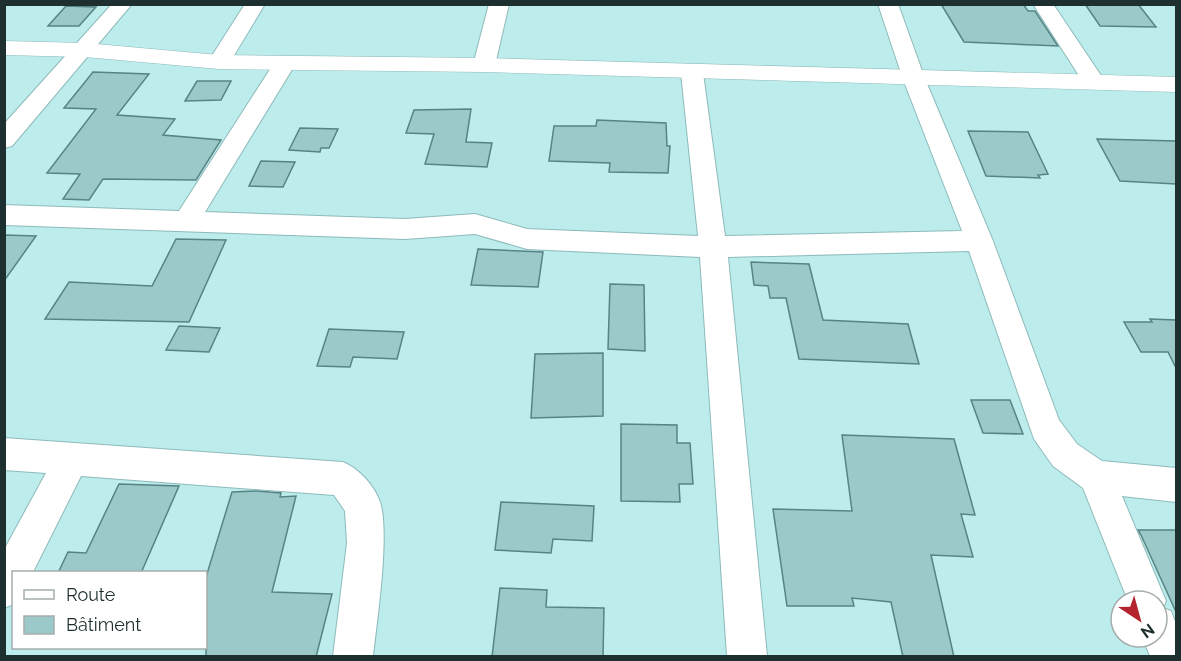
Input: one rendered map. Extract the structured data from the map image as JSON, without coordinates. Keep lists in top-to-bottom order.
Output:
{
  "legend": ["Route", "Bâtiment"],
  "north": "bottom right"
}
